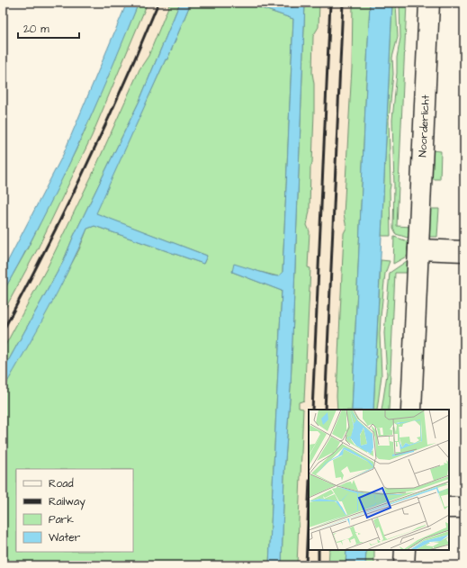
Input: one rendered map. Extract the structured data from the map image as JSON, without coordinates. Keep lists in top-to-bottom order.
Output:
{
  "streets": {
    "street": ["Noorderlicht"]
  },
  "legend": [
    "Road",
    "Railway",
    "Park",
    "Water"
  ],
  "scale_bar": "20 m"
}
